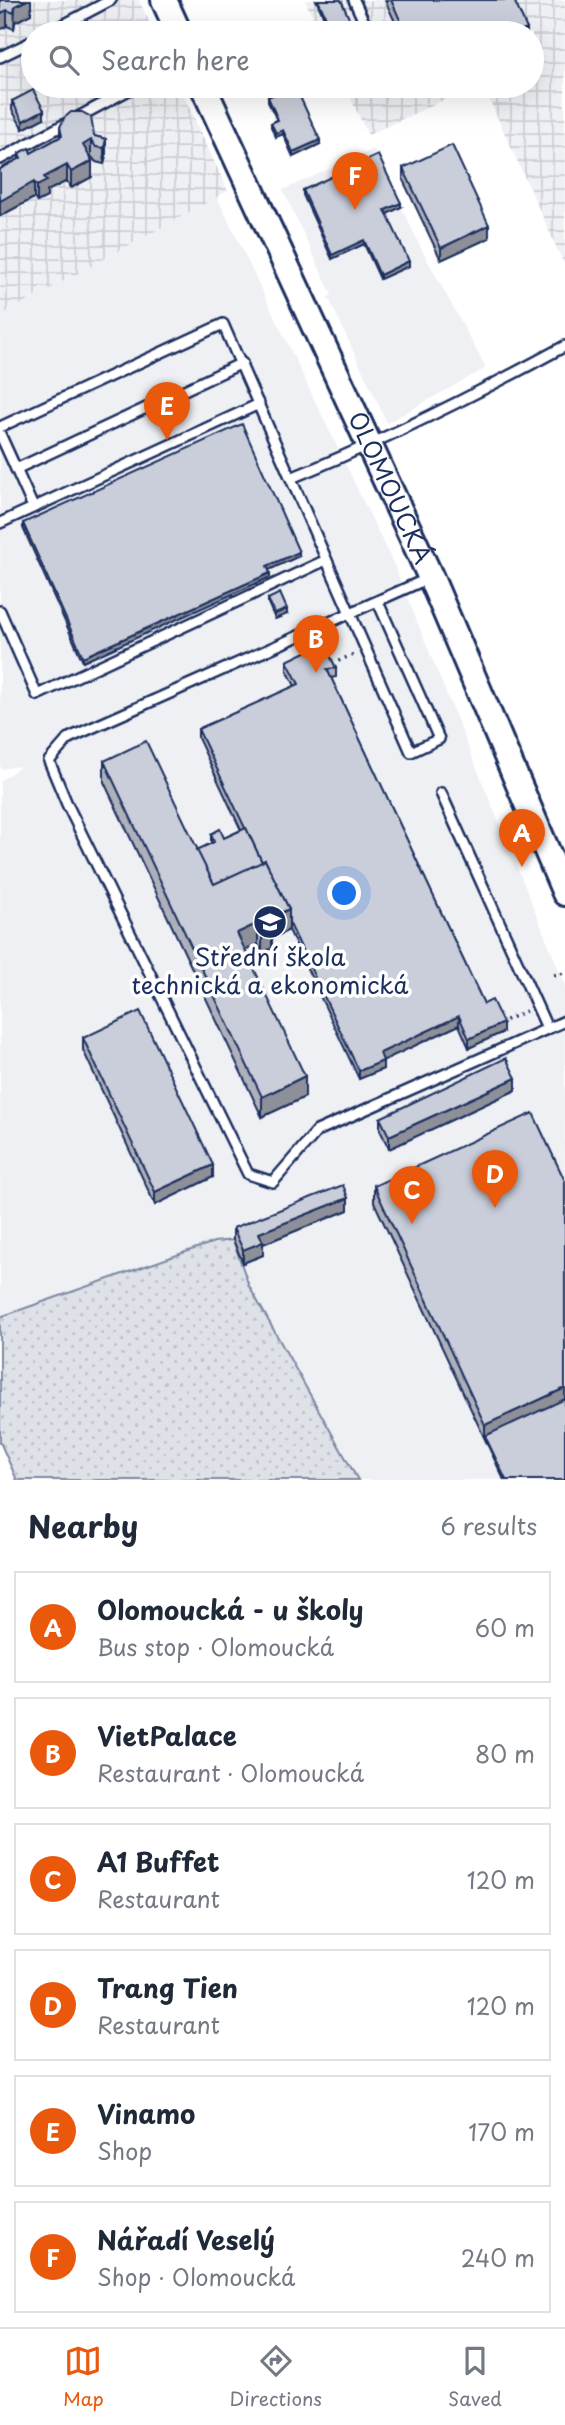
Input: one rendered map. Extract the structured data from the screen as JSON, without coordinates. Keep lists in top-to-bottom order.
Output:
{
  "streets": {
    "main road": ["OLOMOUCKÁ"]
  },
  "places": {
    "school or university": ["Střední škola technická a ekonomická"]
  },
  "page": {
    "search": "Search here",
    "pins": [
      "F",
      "E",
      "B",
      "A",
      "D",
      "C"
    ],
    "heading": ["Nearby", "6 results"],
    "list": [
      {
        "mark": "A",
        "name": "Olomoucká - u školy",
        "note": "Bus stop · Olomoucká",
        "value": "60 m"
      },
      {
        "mark": "B",
        "name": "VietPalace",
        "note": "Restaurant · Olomoucká",
        "value": "80 m"
      },
      {
        "mark": "C",
        "name": "A1 Buffet",
        "note": "Restaurant",
        "value": "120 m"
      },
      {
        "mark": "D",
        "name": "Trang Tien",
        "note": "Restaurant",
        "value": "120 m"
      },
      {
        "mark": "E",
        "name": "Vinamo",
        "note": "Shop",
        "value": "170 m"
      },
      {
        "mark": "F",
        "name": "Nářadí Veselý",
        "note": "Shop · Olomoucká",
        "value": "240 m"
      }
    ],
    "nav": ["Map", "Directions", "Saved"]
  }
}
